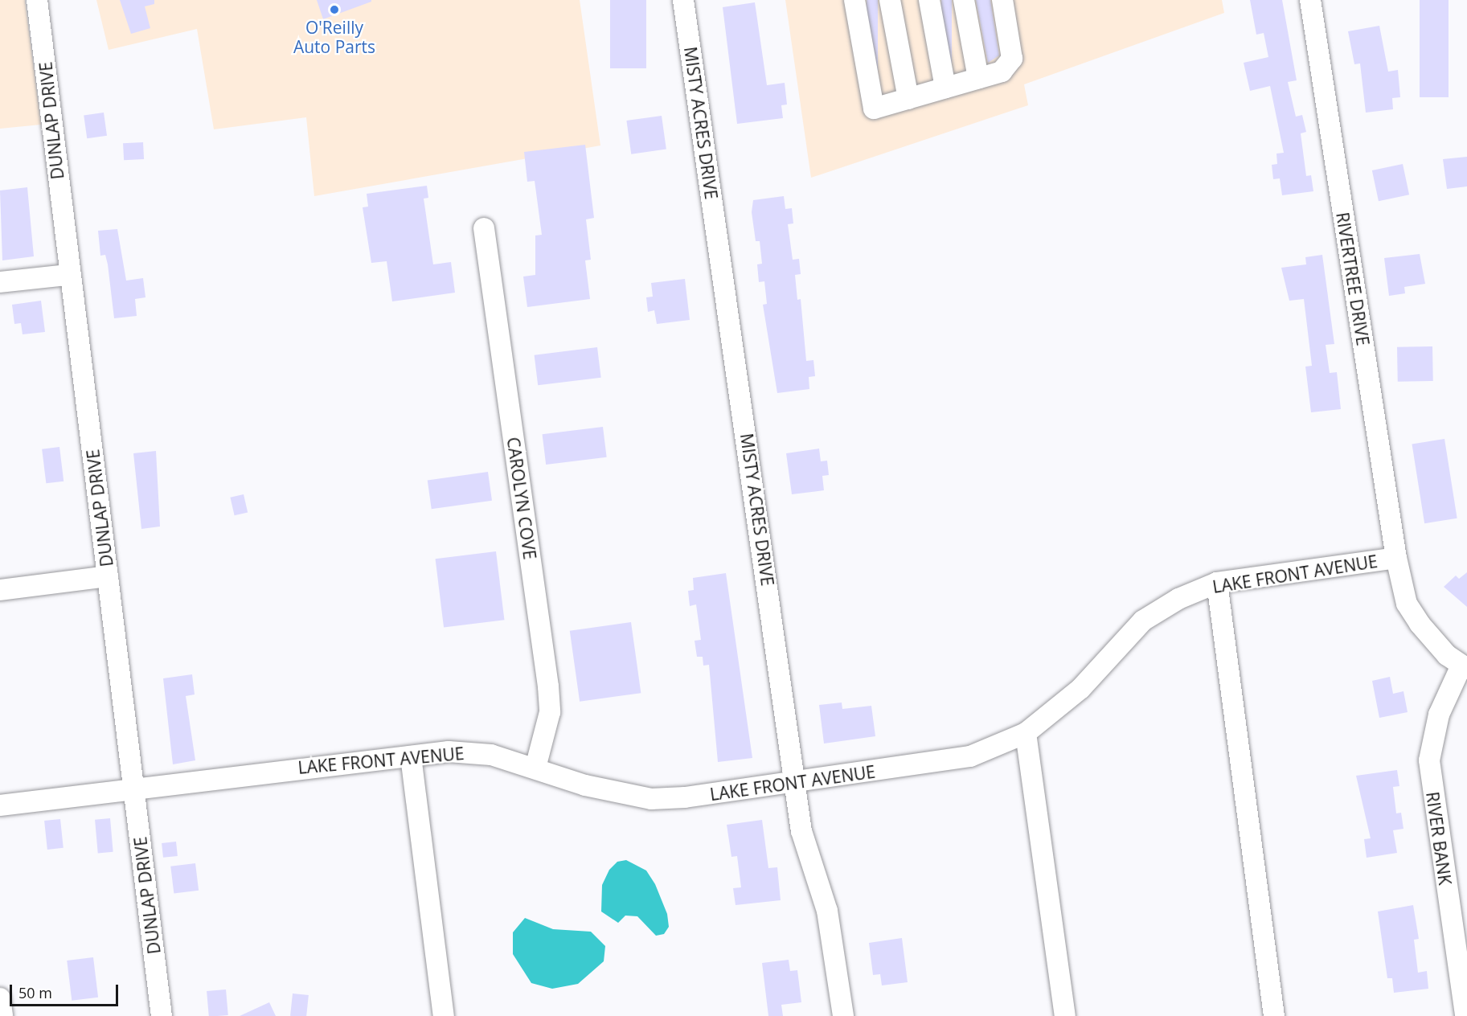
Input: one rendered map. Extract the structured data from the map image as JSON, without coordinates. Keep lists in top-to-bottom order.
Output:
{
  "streets": {
    "street": [
      "DUNLAP DRIVE",
      "MISTY ACRES DRIVE",
      "RIVERTREE DRIVE",
      "CAROLYN COVE",
      "LAKE FRONT AVENUE",
      "RIVER BANK"
    ]
  },
  "crossings": [
    ["DUNLAP DRIVE", "LAKE FRONT AVENUE"],
    ["MISTY ACRES DRIVE", "LAKE FRONT AVENUE"],
    ["RIVERTREE DRIVE", "LAKE FRONT AVENUE"],
    ["CAROLYN COVE", "LAKE FRONT AVENUE"],
    ["LAKE FRONT AVENUE", "RIVER BANK"]
  ],
  "places": ["O'Reilly Auto Parts"],
  "scale_bar": "50 m"
}
